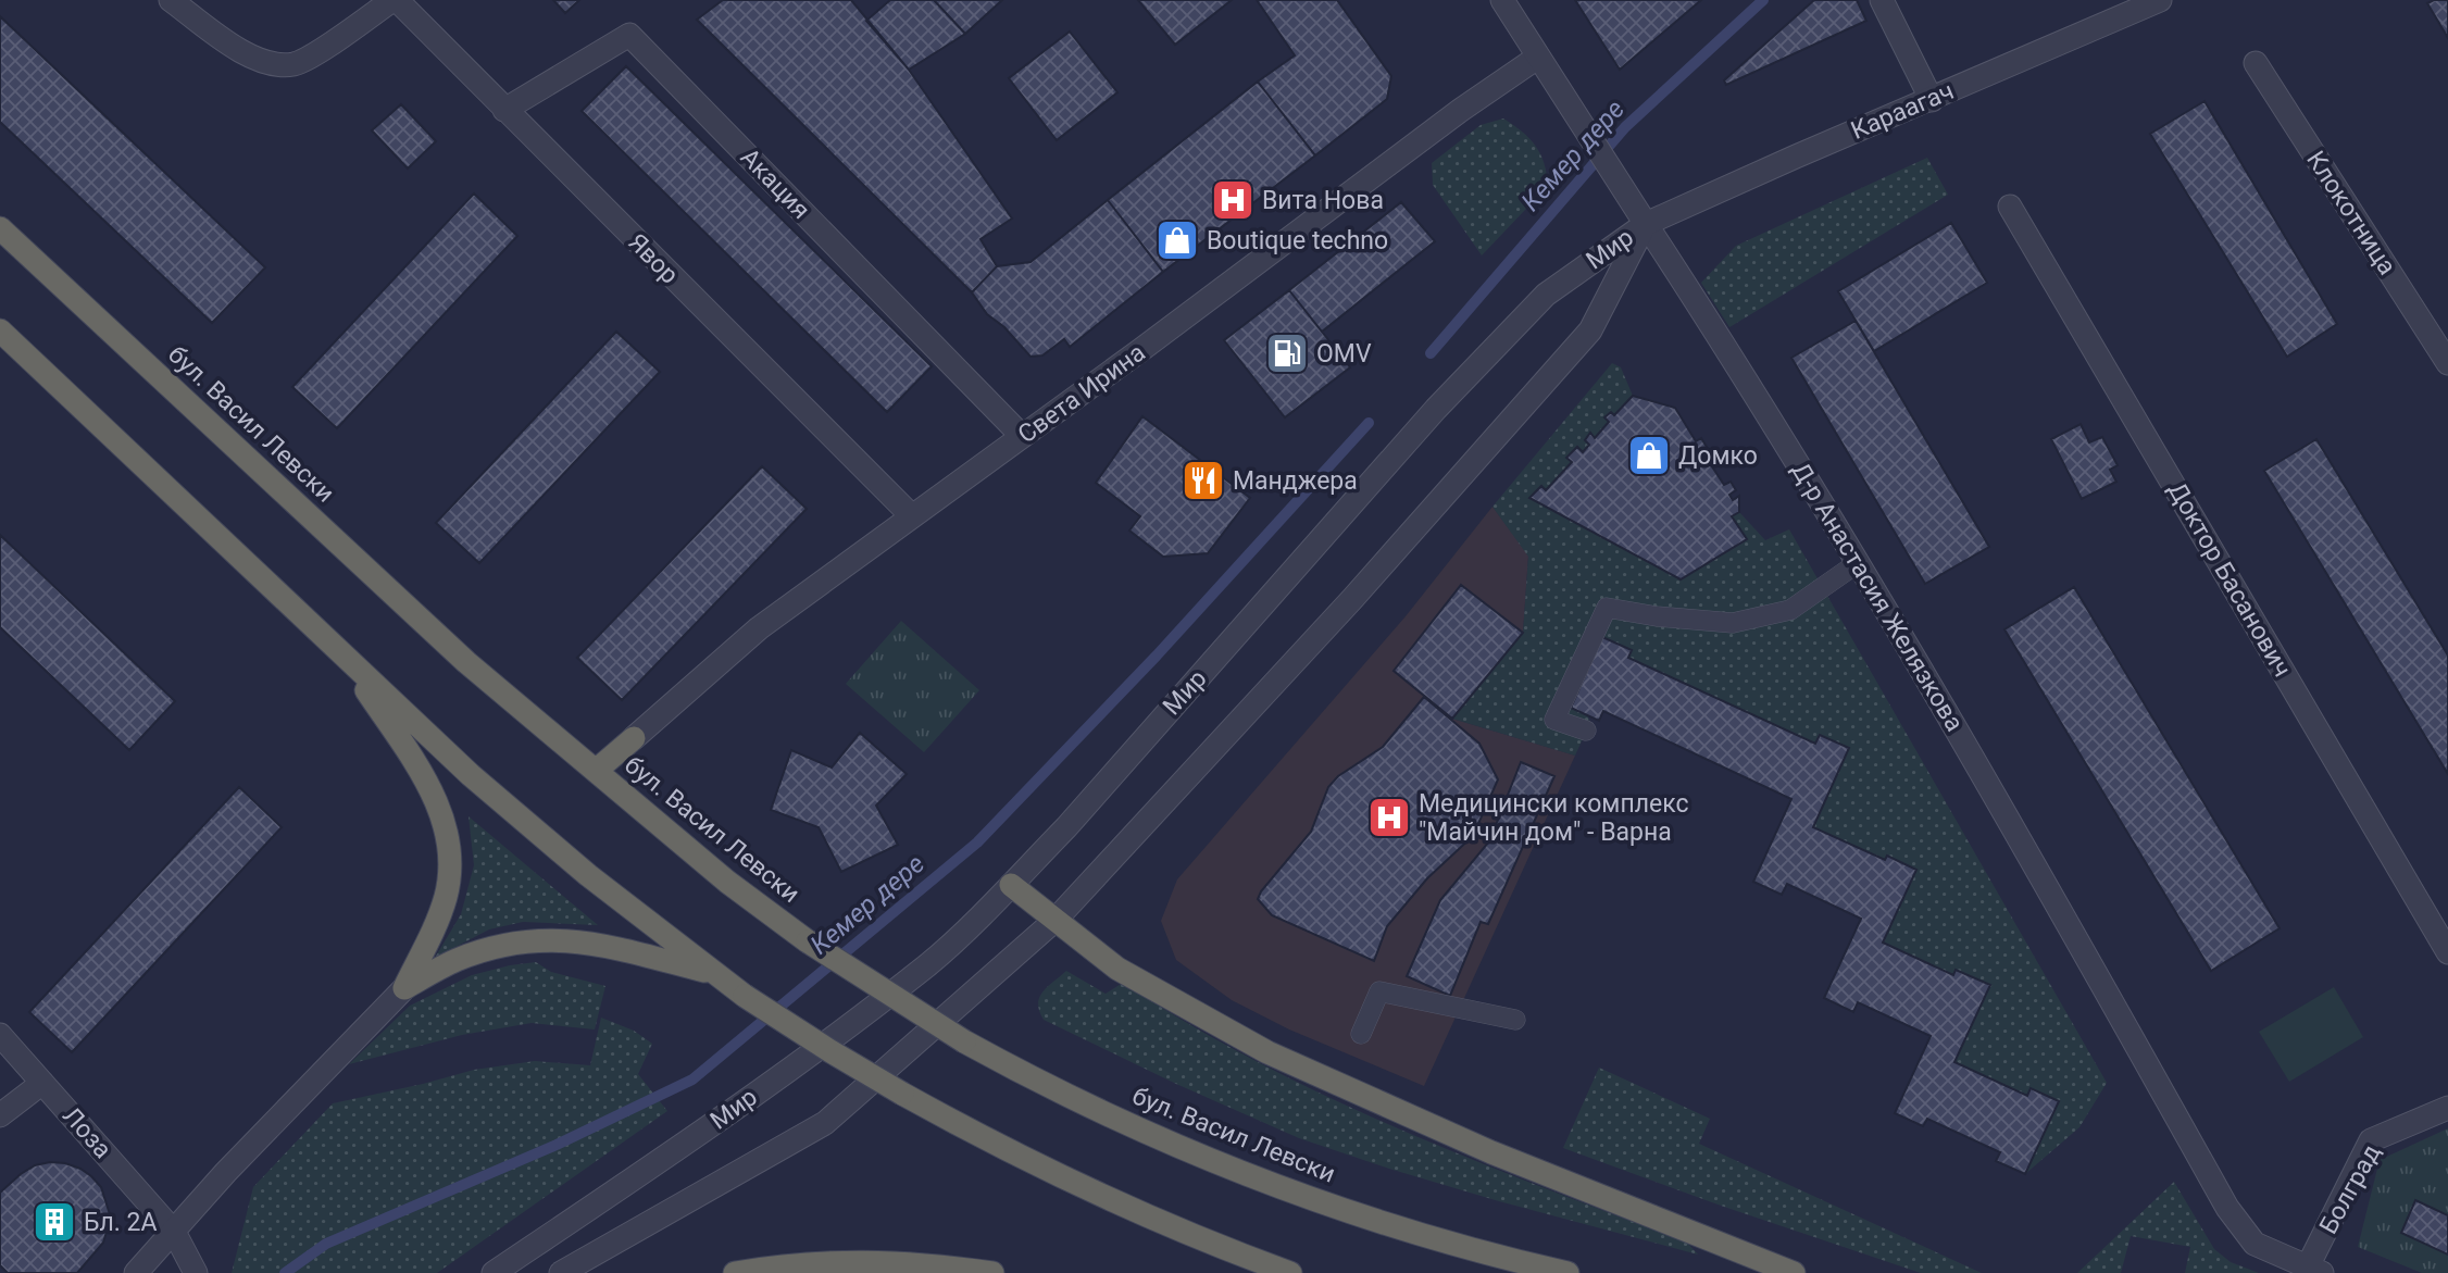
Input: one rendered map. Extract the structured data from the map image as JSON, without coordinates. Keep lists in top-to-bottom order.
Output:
{
  "streets": {
    "highway": ["бул. Васил Левски"],
    "street": [
      "Караагач",
      "Акация",
      "Клокотница",
      "Мир",
      "Явор",
      "Света Ирина",
      "Доктор Басанович",
      "Д-р Анастасия Желязкова",
      "Лоза",
      "Болград"
    ]
  },
  "crossings": [
    ["Караагач", "Мир"],
    ["Караагач", "Д-р Анастасия Желязкова"],
    ["Акация", "Явор"],
    ["Акация", "Света Ирина"],
    ["Мир", "Д-р Анастасия Желязкова"],
    ["Явор", "Света Ирина"],
    ["Света Ирина", "Д-р Анастасия Желязкова"],
    ["Д-р Анастасия Желязкова", "Болград"]
  ],
  "water": ["Кемер дере"],
  "places": {
    "hospital": ["Вита Нова", "Медицински комплекс \"Майчин дом\" - Варна"],
    "shop": ["Boutique techno", "Домко"],
    "fuel station": ["OMV"],
    "restaurant": ["Манджера"],
    "building": ["Бл. 2А"]
  }
}
